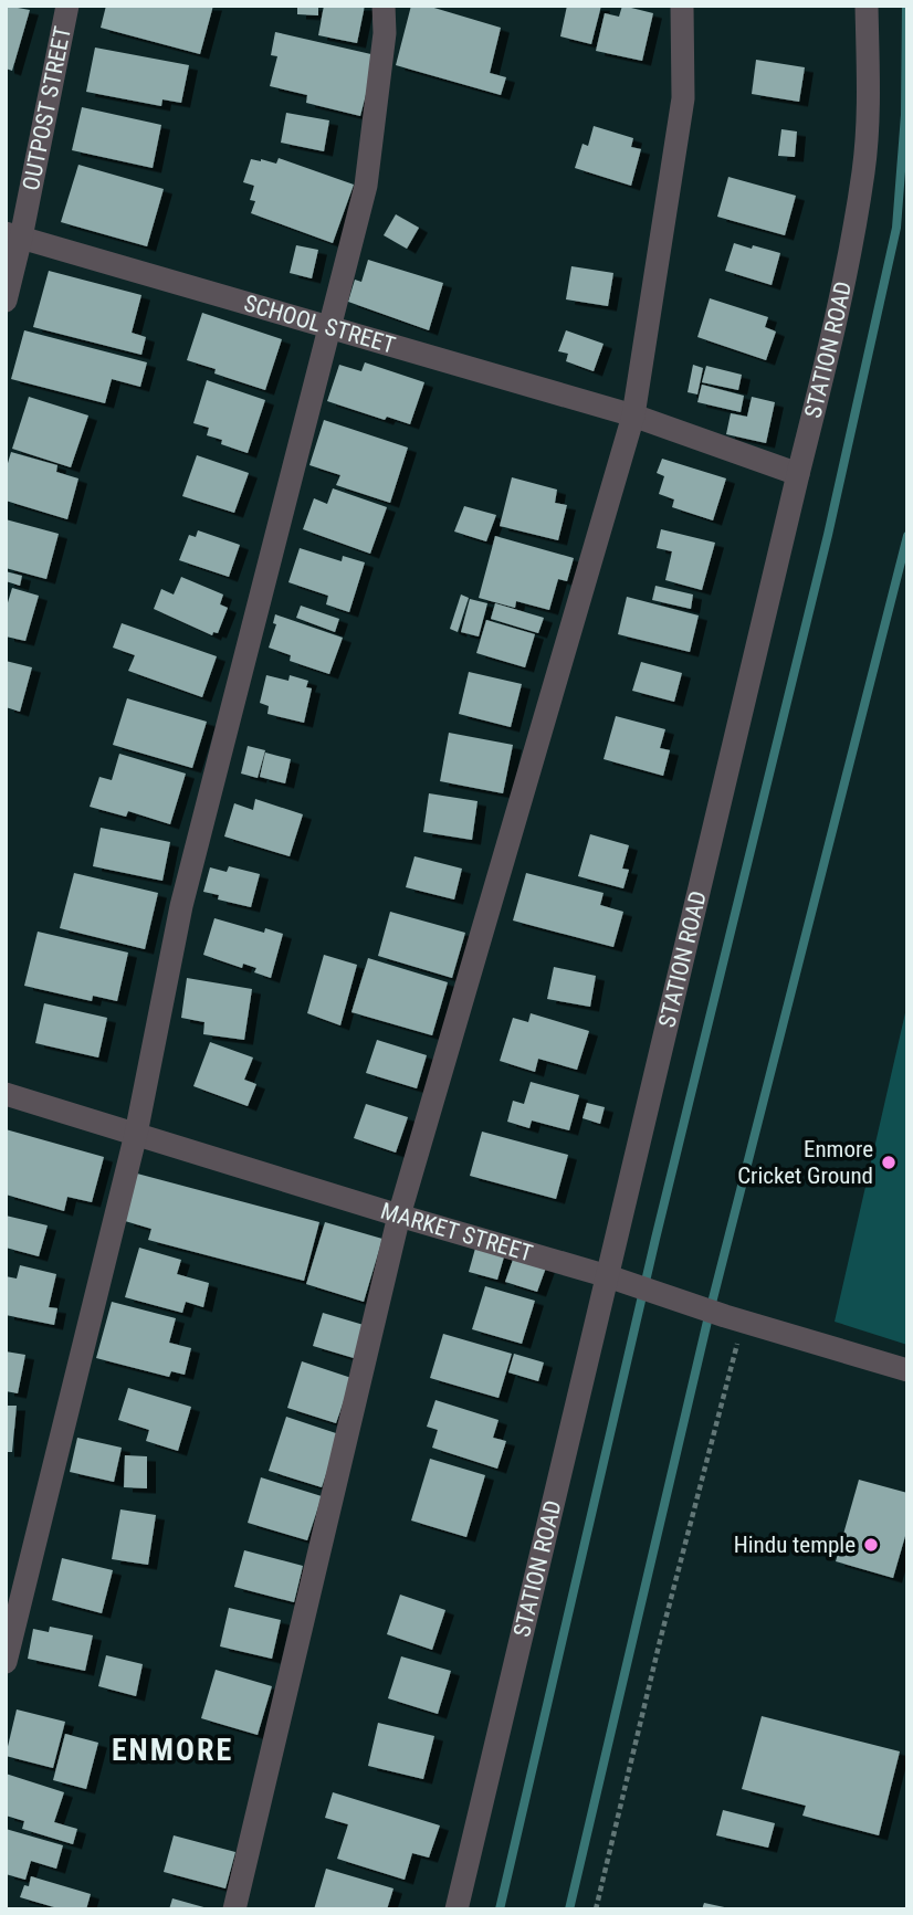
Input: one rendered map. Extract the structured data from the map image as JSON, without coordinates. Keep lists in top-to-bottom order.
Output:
{
  "streets": {
    "street": [
      "OUTPOST STREET",
      "SCHOOL STREET",
      "STATION ROAD",
      "MARKET STREET"
    ]
  },
  "crossings": [
    ["OUTPOST STREET", "SCHOOL STREET"],
    ["SCHOOL STREET", "STATION ROAD"],
    ["STATION ROAD", "MARKET STREET"]
  ],
  "districts": ["ENMORE"],
  "places": ["Enmore Cricket Ground", "Hindu temple"]
}
